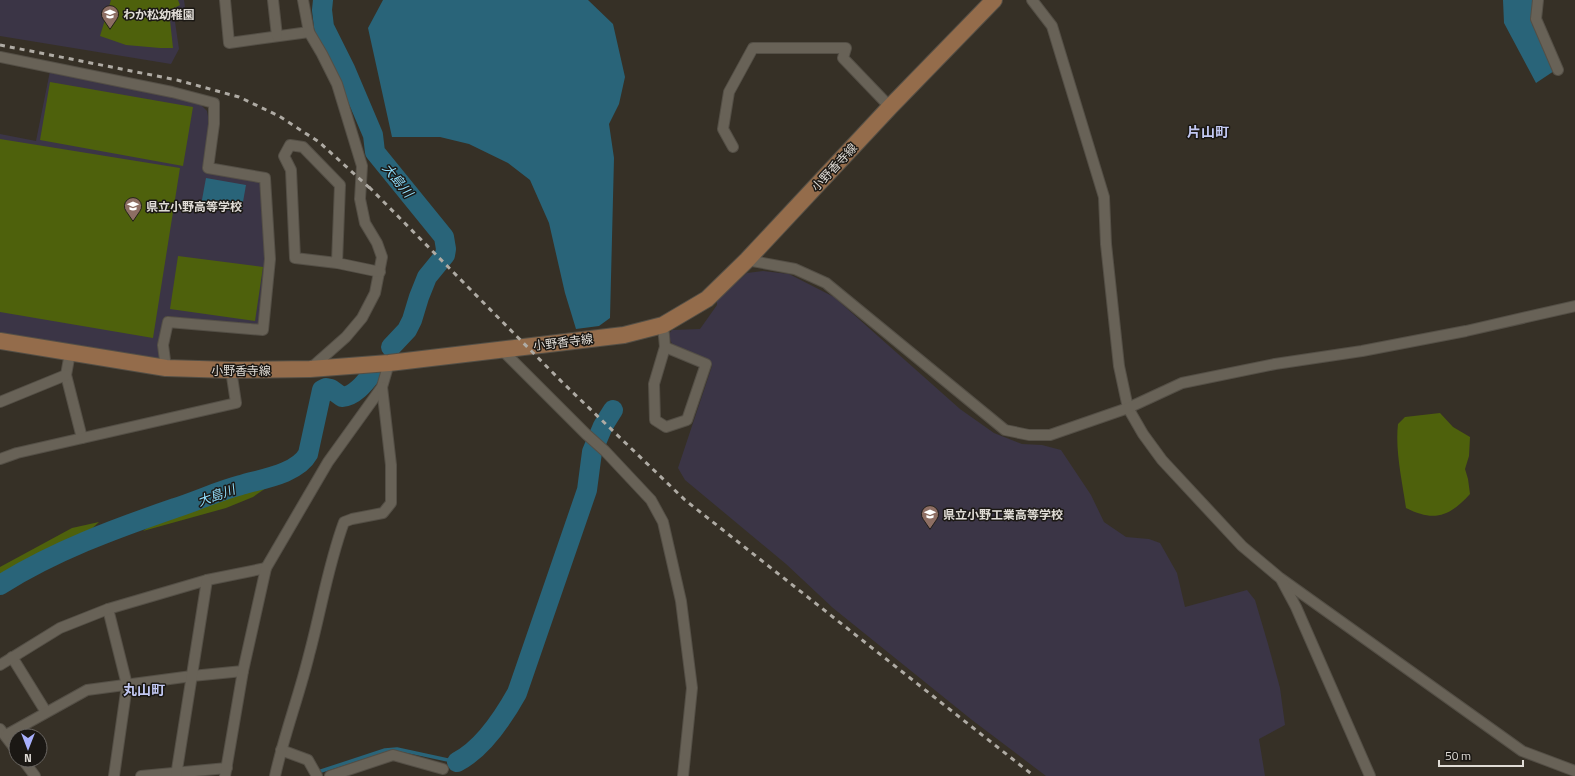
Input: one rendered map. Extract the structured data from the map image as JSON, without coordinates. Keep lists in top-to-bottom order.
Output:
{
  "streets": {
    "main road": ["小野香寺線"]
  },
  "districts": ["片山町", "丸山町"],
  "water": ["大島川"],
  "places": {
    "school or university": ["わか松幼稚園", "県立小野高等学校", "県立小野工業高等学校"]
  },
  "scale_bar": "50 m",
  "north": "bottom"
}
